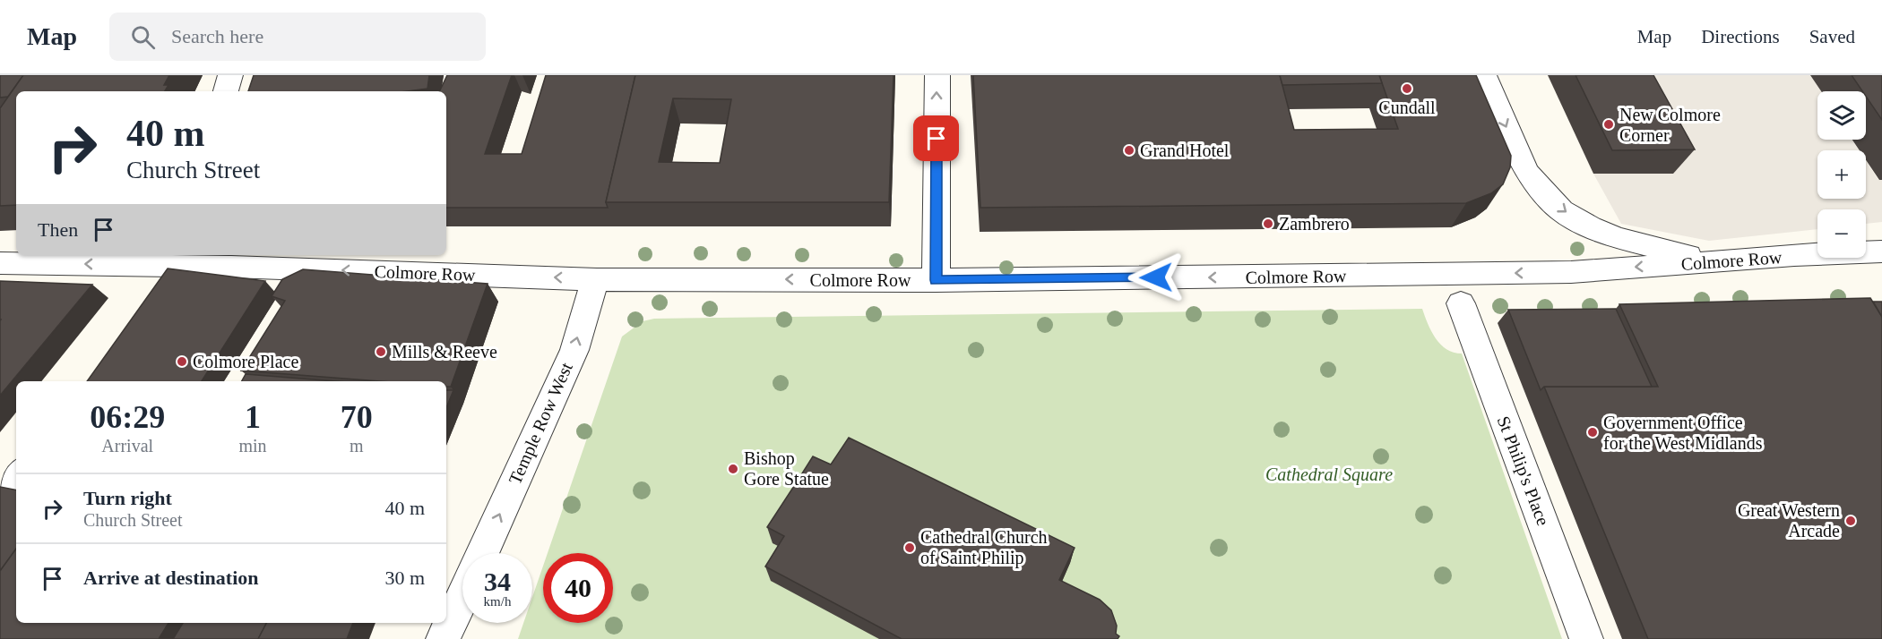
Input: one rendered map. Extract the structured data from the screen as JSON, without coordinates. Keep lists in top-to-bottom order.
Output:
{
  "streets": {
    "street": ["Colmore Row", "Temple Row West", "St Philip's Place"]
  },
  "crossings": [
    ["Colmore Row", "Temple Row West"]
  ],
  "one_way": ["Colmore Row", "Temple Row West"],
  "parks": ["Cathedral Square"],
  "places": [
    "Cundall",
    "New Colmore Corner",
    "Grand Hotel",
    "Zambrero",
    "Mills & Reeve",
    "Colmore Place",
    "Government Office for the West Midlands",
    "Bishop Gore Statue",
    "Great Western Arcade",
    "Cathedral Church of Saint Philip"
  ],
  "page": {
    "header": "Map",
    "search": "Search here",
    "nav": ["Map", "Directions", "Saved"],
    "map_buttons": ["+", "−"],
    "turn": ["40 m", "Church Street"],
    "then": "Then",
    "eta": [
      "06:29",
      "Arrival",
      "1",
      "min",
      "70",
      "m"
    ],
    "list": [
      {
        "name": "Turn right",
        "note": "Church Street",
        "value": "40 m"
      },
      {
        "name": "Arrive at destination",
        "value": "30 m"
      }
    ],
    "speed": "34 km/h",
    "limit": "40"
  }
}
